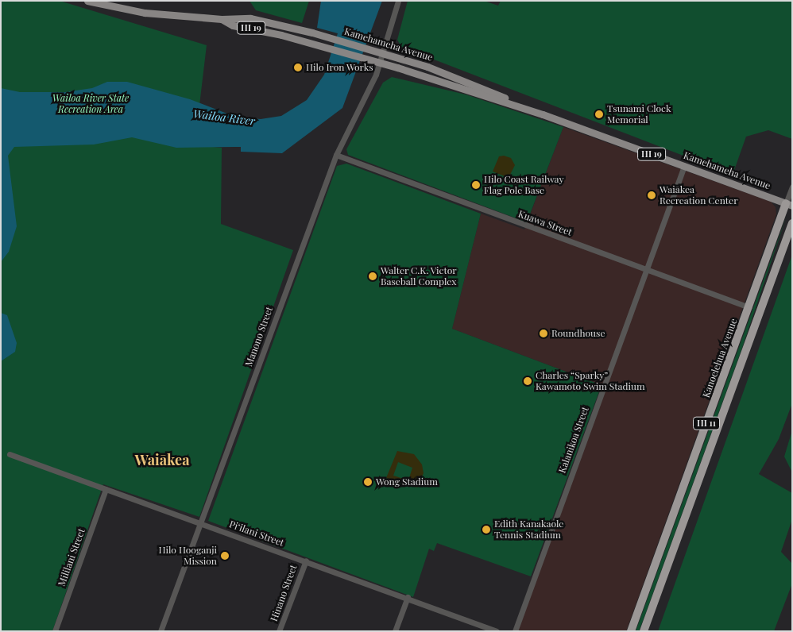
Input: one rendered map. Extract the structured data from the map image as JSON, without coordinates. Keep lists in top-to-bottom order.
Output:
{
  "streets": {
    "highway": ["Kanoelehua Avenue", "HI 11"],
    "main road": ["HI 19", "Kamehameha Avenue"],
    "street": [
      "Kuawa Street",
      "Manono Street",
      "Kalanikoa Street",
      "Pi‘ilani Street",
      "Mililani Street",
      "Hinano Street"
    ]
  },
  "crossings": [
    ["Kamehameha Avenue", "Manono Street"],
    ["Kamehameha Avenue", "Kanoelehua Avenue"],
    ["Kamehameha Avenue", "Kalanikoa Street"],
    ["Kuawa Street", "Manono Street"],
    ["Kuawa Street", "Kanoelehua Avenue"],
    ["Kuawa Street", "Kalanikoa Street"],
    ["Manono Street", "Pi‘ilani Street"],
    ["Pi‘ilani Street", "Mililani Street"],
    ["Pi‘ilani Street", "Hinano Street"]
  ],
  "districts": ["Waiākea"],
  "water": ["Wailoa River"],
  "parks": ["Wailoa River State Recreation Area"],
  "places": [
    "Hilo Iron Works",
    "Tsunami Clock Memorial",
    "Hilo Coast Railway Flag Pole Base",
    "Waiākea Recreation Center",
    "Walter C.K. Victor Baseball Complex",
    "Roundhouse",
    "Charles “Sparky” Kawamoto Swim Stadium",
    "Wong Stadium",
    "Edith Kanakaole Tennis Stadium",
    "Hilo Hooganji Mission"
  ]
}
